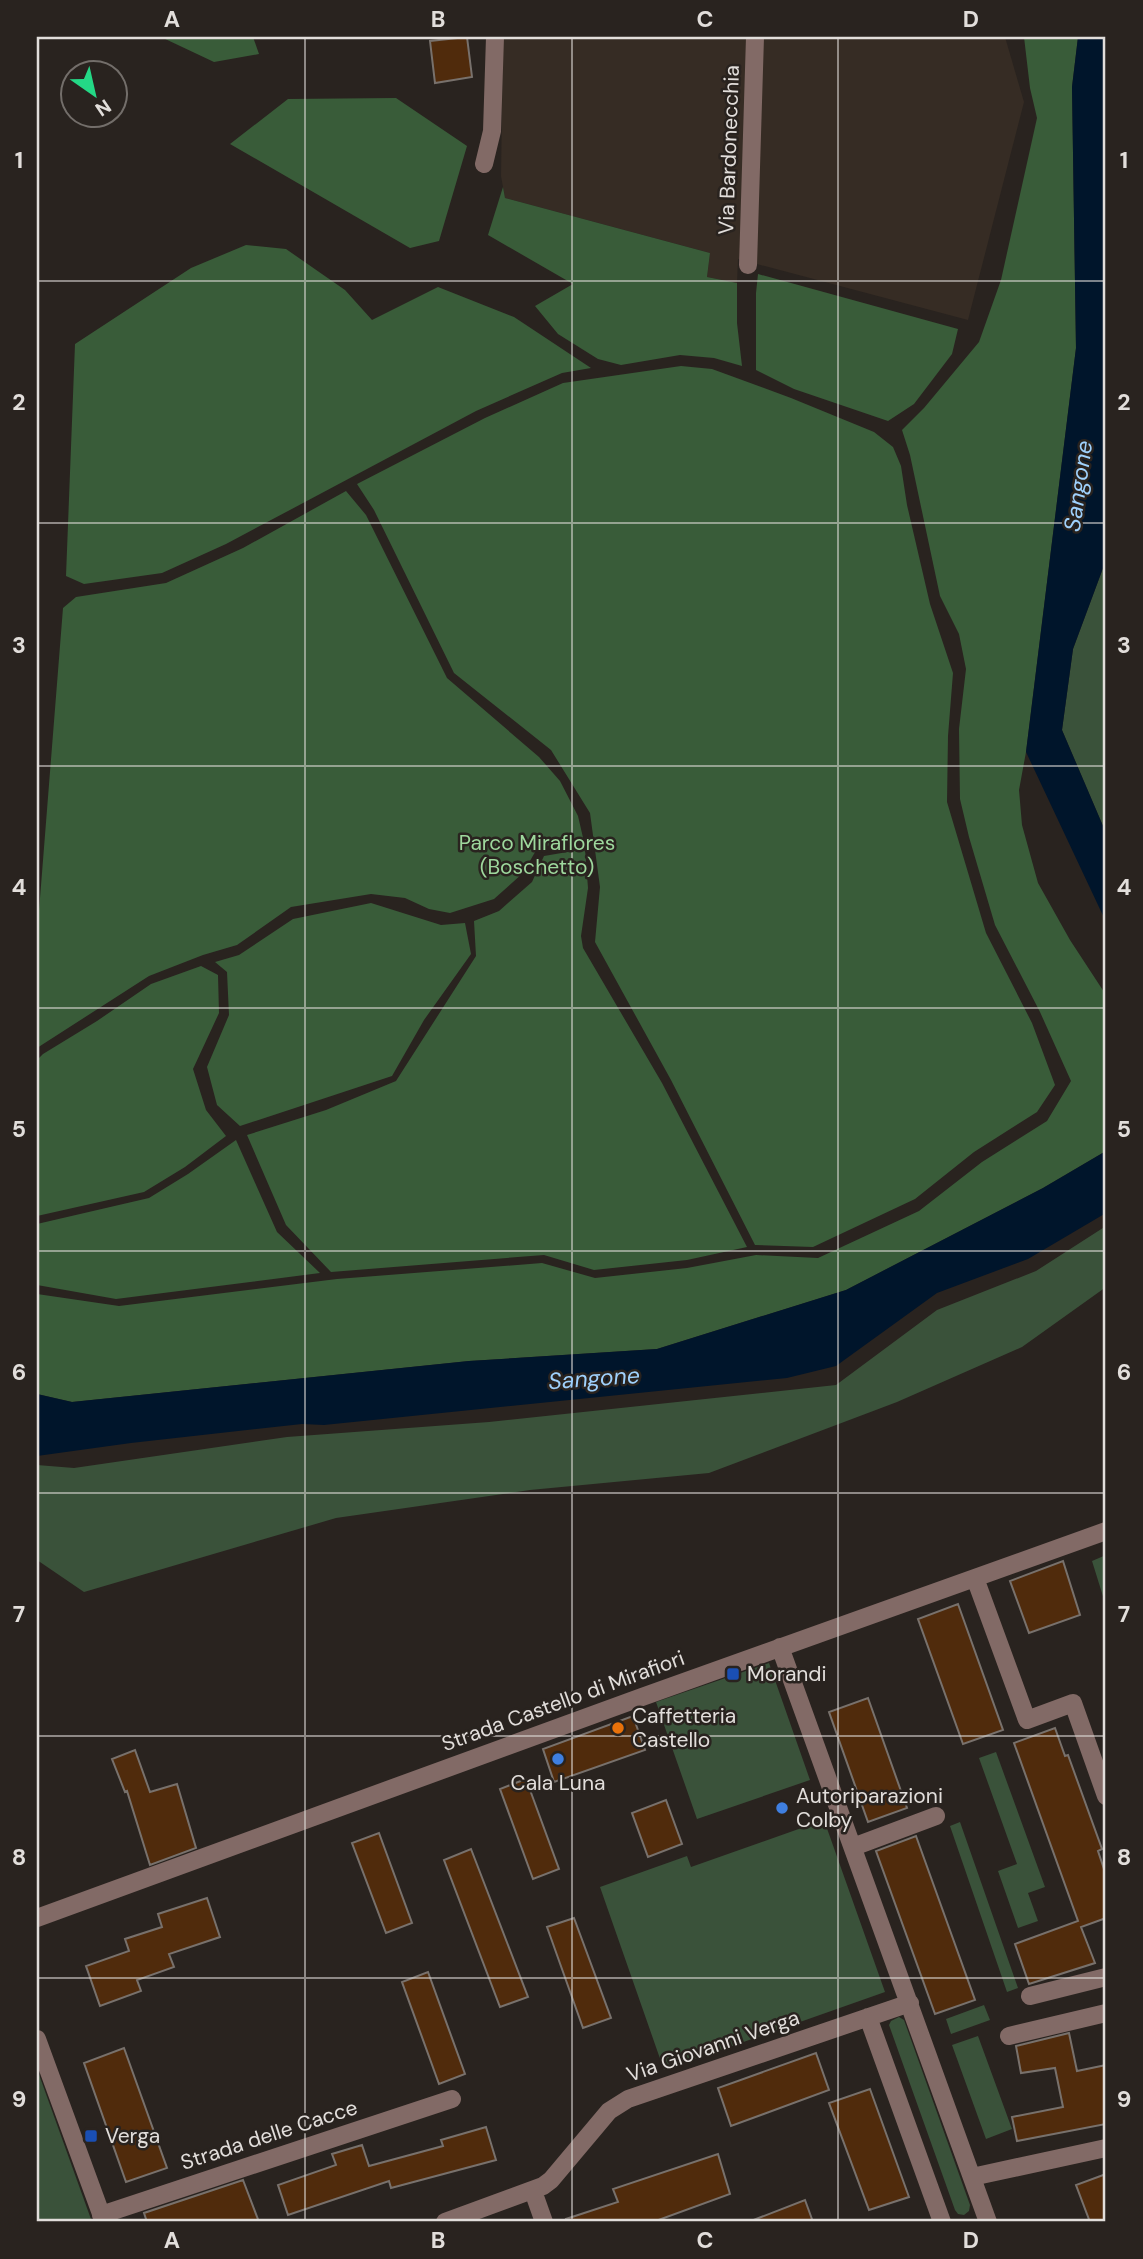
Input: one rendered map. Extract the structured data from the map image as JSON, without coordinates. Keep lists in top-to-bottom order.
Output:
{
  "streets": {
    "street": [
      "Via Bardonecchia",
      "Strada Castello di Mirafiori",
      "Via Giovanni Verga",
      "Strada delle Cacce"
    ]
  },
  "water": ["Sangone"],
  "parks": ["Parco Miraflores (Boschetto)"],
  "places": {
    "transit": ["Morandi", "Verga"],
    "other": ["Caffetteria Castello", "Cala Luna", "Autoriparazioni Colby"]
  },
  "north": "bottom right",
  "grid": {
    "columns": [
      "A",
      "B",
      "C",
      "D"
    ],
    "rows": [
      "1",
      "2",
      "3",
      "4",
      "5",
      "6",
      "7",
      "8",
      "9"
    ]
  }
}
